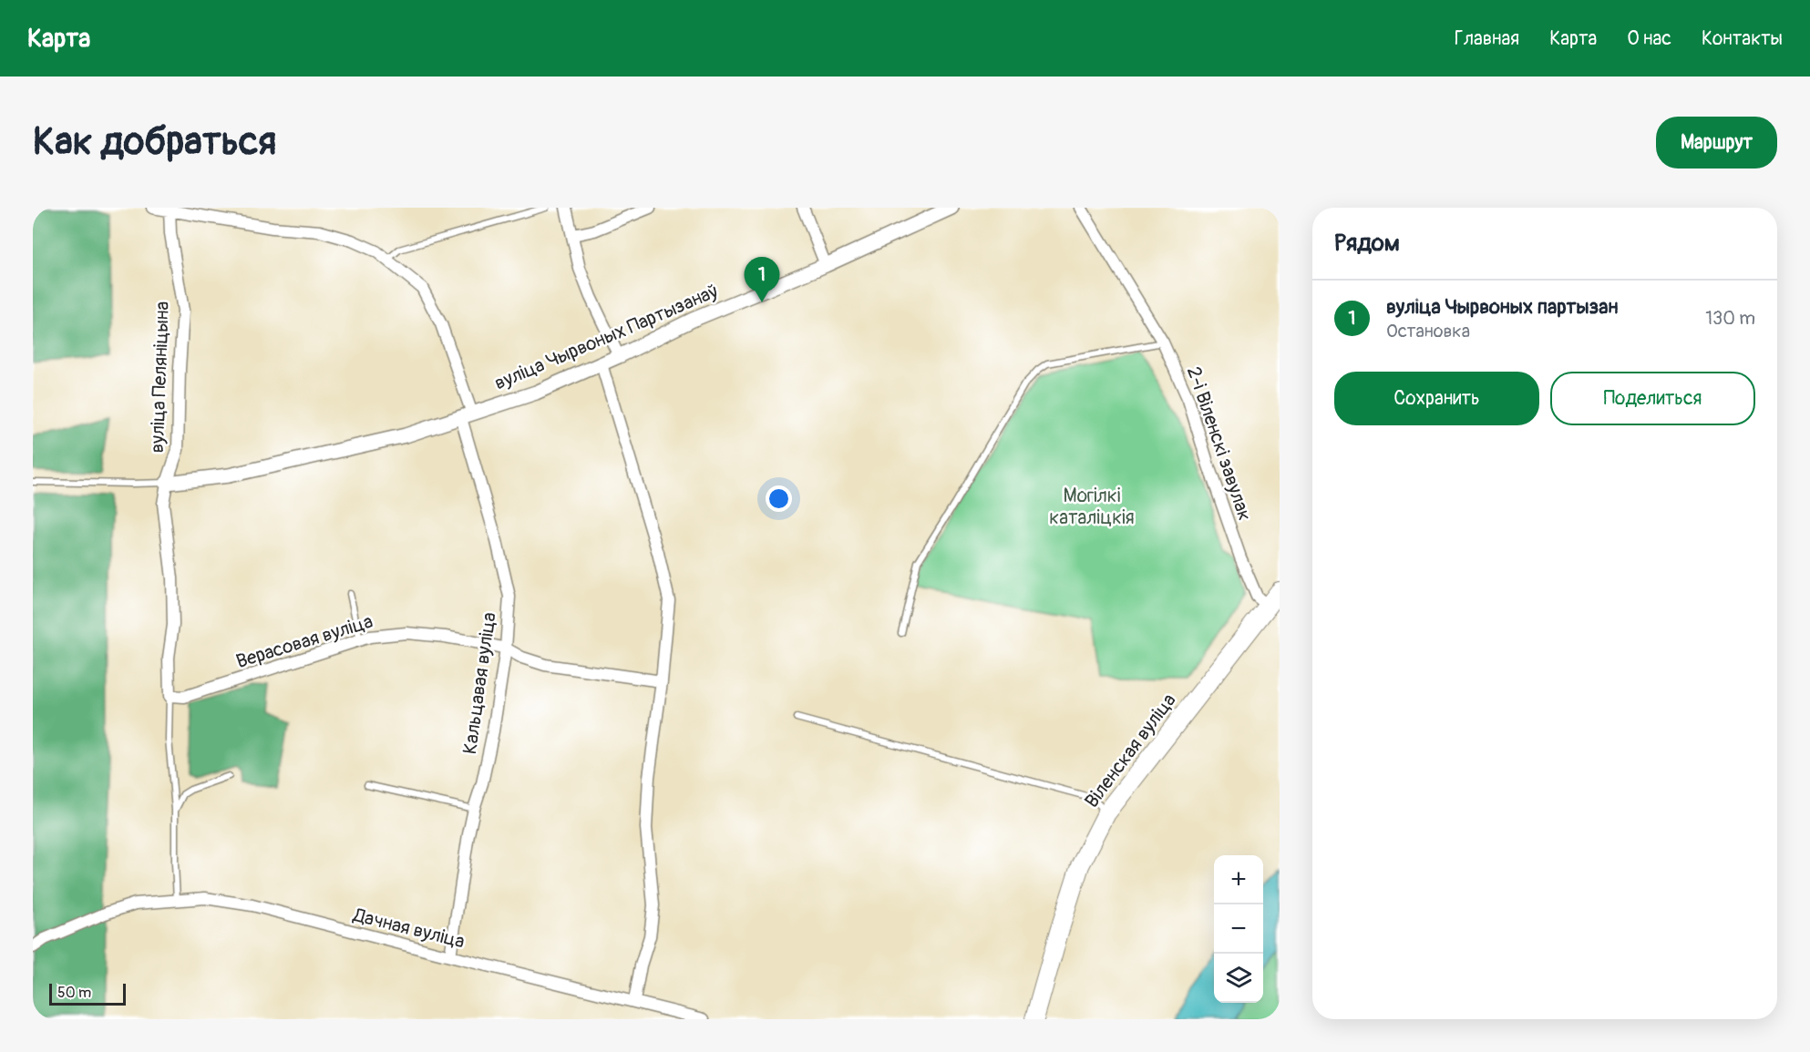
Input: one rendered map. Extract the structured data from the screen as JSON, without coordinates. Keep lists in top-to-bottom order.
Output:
{
  "streets": {
    "highway": ["Віленская вуліца"],
    "street": [
      "вуліца Чырвоных Партызанаў",
      "вуліца Пеляніцына",
      "2-і Віленскі завулак",
      "Верасовая вуліца",
      "Кальцавая вуліца",
      "Дачная вуліца"
    ]
  },
  "crossings": [
    ["вуліца Чырвоных Партызанаў", "вуліца Пеляніцына"],
    ["вуліца Чырвоных Партызанаў", "Кальцавая вуліца"],
    ["вуліца Пеляніцына", "Верасовая вуліца"],
    ["вуліца Пеляніцына", "Кальцавая вуліца"],
    ["2-і Віленскі завулак", "Віленская вуліца"],
    ["Верасовая вуліца", "Кальцавая вуліца"],
    ["Кальцавая вуліца", "Дачная вуліца"]
  ],
  "parks": ["Могілкі каталіцкія"],
  "scale_bar": "50 m",
  "page": {
    "header": "Карта",
    "nav": [
      "Главная",
      "Карта",
      "О нас",
      "Контакты"
    ],
    "buttons": [
      "Маршрут",
      ["Сохранить", "Поделиться"]
    ],
    "title": "Как добраться",
    "heading": "Рядом",
    "pins": "1",
    "list": [
      {
        "mark": "1",
        "name": "вуліца Чырвоных партызан",
        "note": "Остановка",
        "value": "130 m"
      }
    ],
    "map_buttons": ["+", "−"],
    "scale": "50 m"
  }
}
